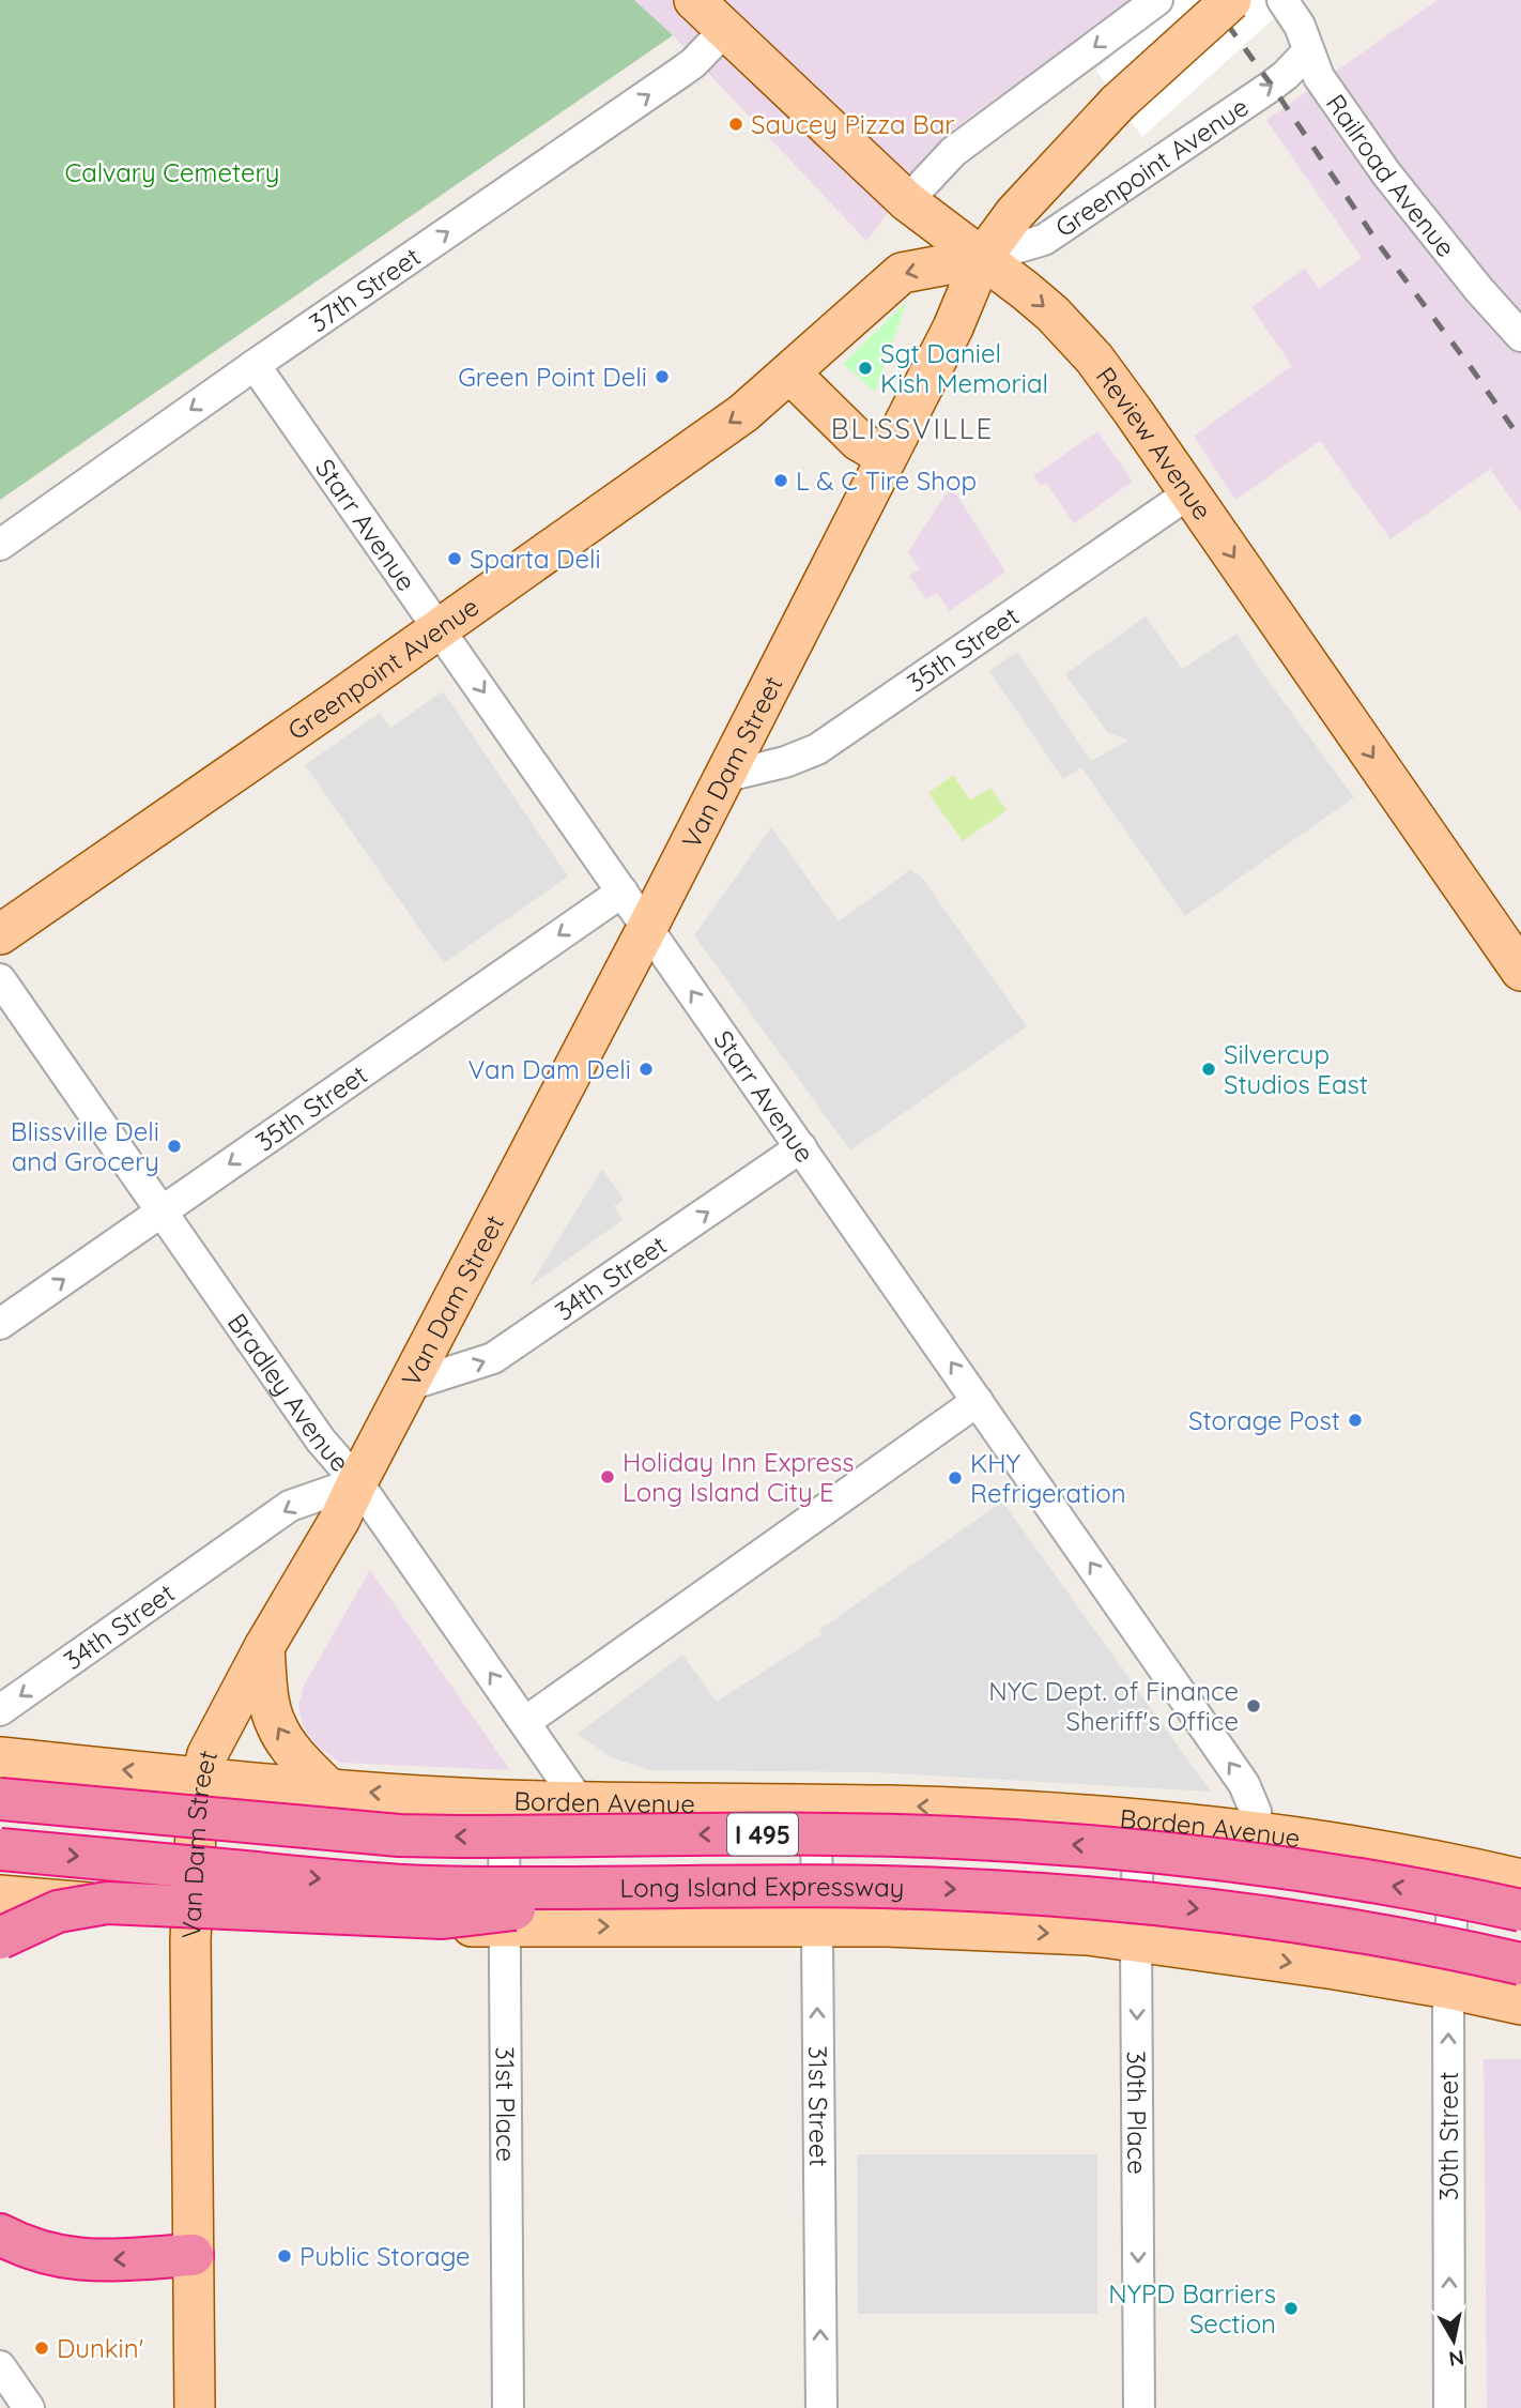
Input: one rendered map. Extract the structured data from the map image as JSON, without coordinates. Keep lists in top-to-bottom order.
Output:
{
  "streets": {
    "highway": ["I 495", "Long Island Expressway"],
    "main road": [
      "Greenpoint Avenue",
      "Review Avenue",
      "Van Dam Street",
      "Borden Avenue"
    ],
    "street": [
      "Railroad Avenue",
      "37th Street",
      "Starr Avenue",
      "35th Street",
      "34th Street",
      "Bradley Avenue",
      "31st Place",
      "31st Street",
      "30th Place",
      "30th Street"
    ]
  },
  "crossings": [
    ["Greenpoint Avenue", "Railroad Avenue"],
    ["Greenpoint Avenue", "Review Avenue"],
    ["Greenpoint Avenue", "Starr Avenue"],
    ["Greenpoint Avenue", "Van Dam Street"],
    ["37th Street", "Review Avenue"],
    ["37th Street", "Starr Avenue"],
    ["Review Avenue", "35th Street"],
    ["Review Avenue", "Van Dam Street"],
    ["Starr Avenue", "35th Street"],
    ["Starr Avenue", "Van Dam Street"],
    ["Starr Avenue", "34th Street"],
    ["Starr Avenue", "Borden Avenue"],
    ["35th Street", "Van Dam Street"],
    ["35th Street", "Bradley Avenue"],
    ["Van Dam Street", "34th Street"],
    ["Van Dam Street", "Bradley Avenue"],
    ["Van Dam Street", "Borden Avenue"],
    ["34th Street", "Bradley Avenue"],
    ["Bradley Avenue", "Borden Avenue"],
    ["Borden Avenue", "31st Place"],
    ["Borden Avenue", "31st Street"],
    ["Borden Avenue", "30th Place"],
    ["Borden Avenue", "30th Street"]
  ],
  "one_way": [
    "Review Avenue",
    "31st Street",
    "30th Place",
    "30th Street"
  ],
  "districts": ["BLISSVILLE"],
  "parks": ["Calvary Cemetery"],
  "places": [
    "Saucey Pizza Bar",
    "Sgt Daniel Kish Memorial",
    "Green Point Deli",
    "L & C Tire Shop",
    "Sparta Deli",
    "Van Dam Deli",
    "Silvercup Studios East",
    "Blissville Deli and Grocery",
    "Storage Post",
    "Holiday Inn Express Long Island City E",
    "KHY Refrigeration",
    "NYC Dept. of Finance Sheriff's Office",
    "Public Storage",
    "NYPD Barriers Section",
    "Dunkin'"
  ],
  "north": "bottom"
}
